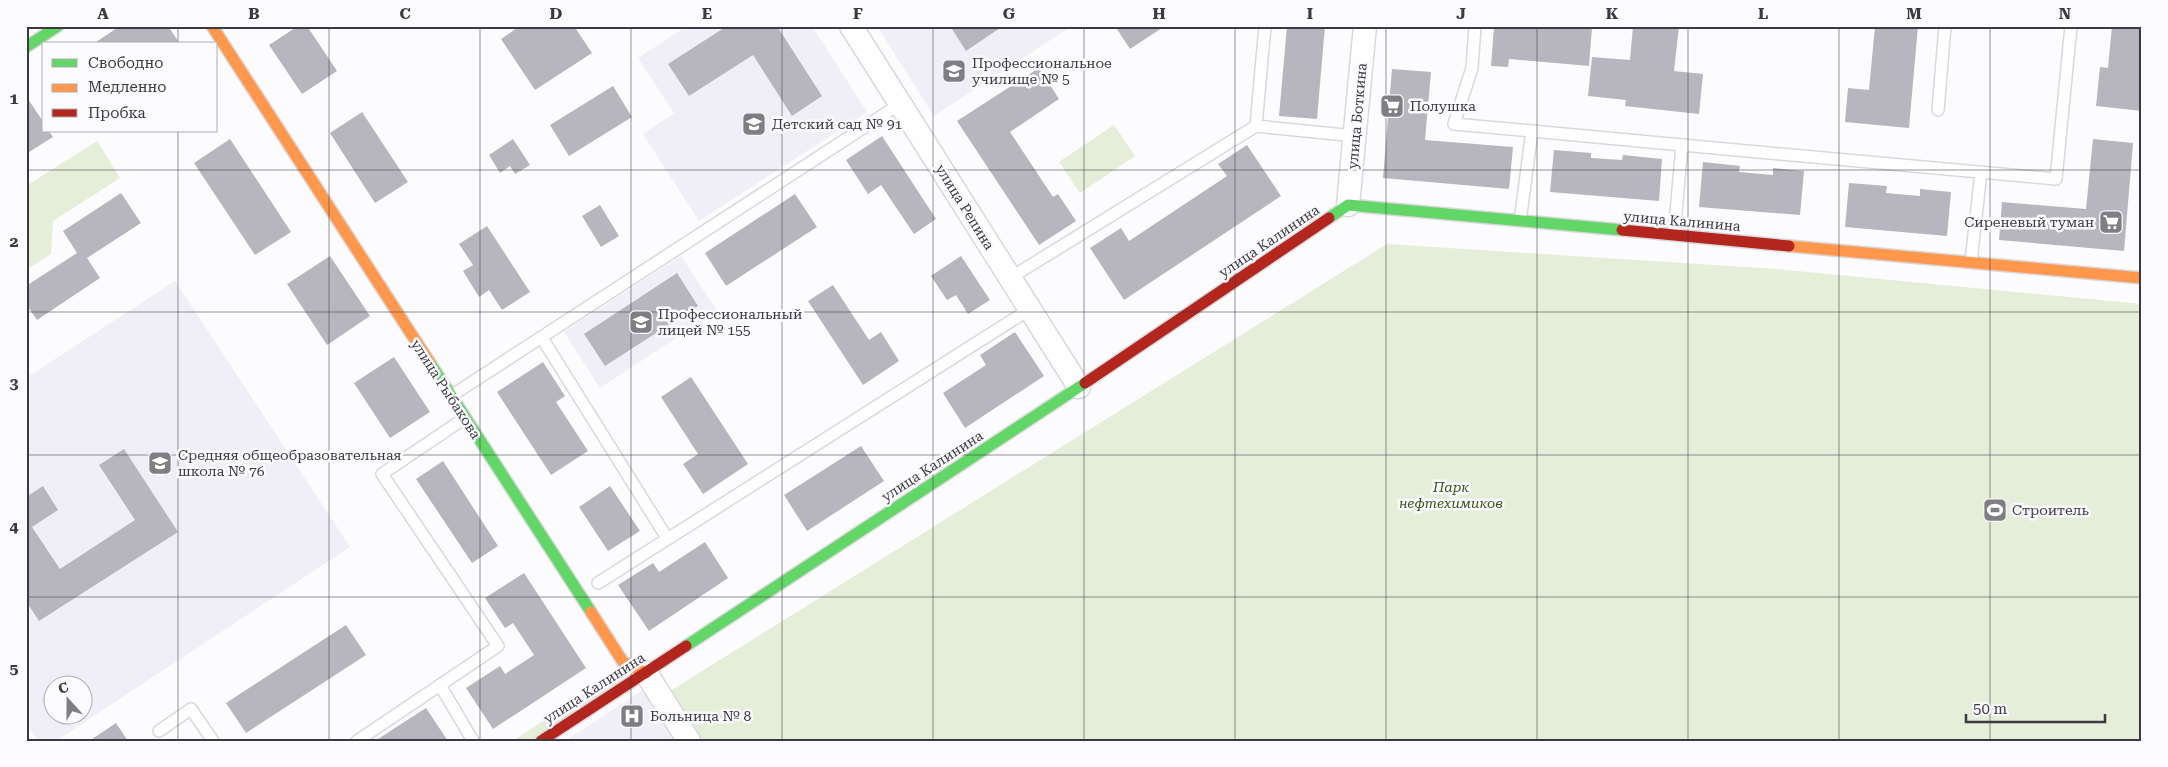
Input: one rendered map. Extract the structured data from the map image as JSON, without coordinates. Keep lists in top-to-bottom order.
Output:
{
  "streets": {
    "street": [
      "улица Боткина",
      "улица Репина",
      "улица Калинина",
      "улица Рыбакова"
    ]
  },
  "crossings": [
    ["улица Боткина", "улица Калинина"],
    ["улица Репина", "улица Калинина"],
    ["улица Калинина", "улица Рыбакова"]
  ],
  "parks": ["Парк нефтехимиков"],
  "places": {
    "school or university": [
      "Профессиональное училище № 5",
      "Детский сад № 91",
      "Профессиональный лицей № 155",
      "Средняя общеобразовательная школа № 76"
    ],
    "supermarket": ["Полушка", "Сиреневый туман"],
    "sports": ["Строитель"],
    "hospital": ["Больница № 8"]
  },
  "legend": ["Свободно", "Медленно", "Пробка"],
  "scale_bar": "50 m",
  "north": "top",
  "grid": {
    "columns": [
      "A",
      "B",
      "C",
      "D",
      "E",
      "F",
      "G",
      "H",
      "I",
      "J",
      "K",
      "L",
      "M",
      "N"
    ],
    "rows": [
      "1",
      "2",
      "3",
      "4",
      "5"
    ]
  }
}
